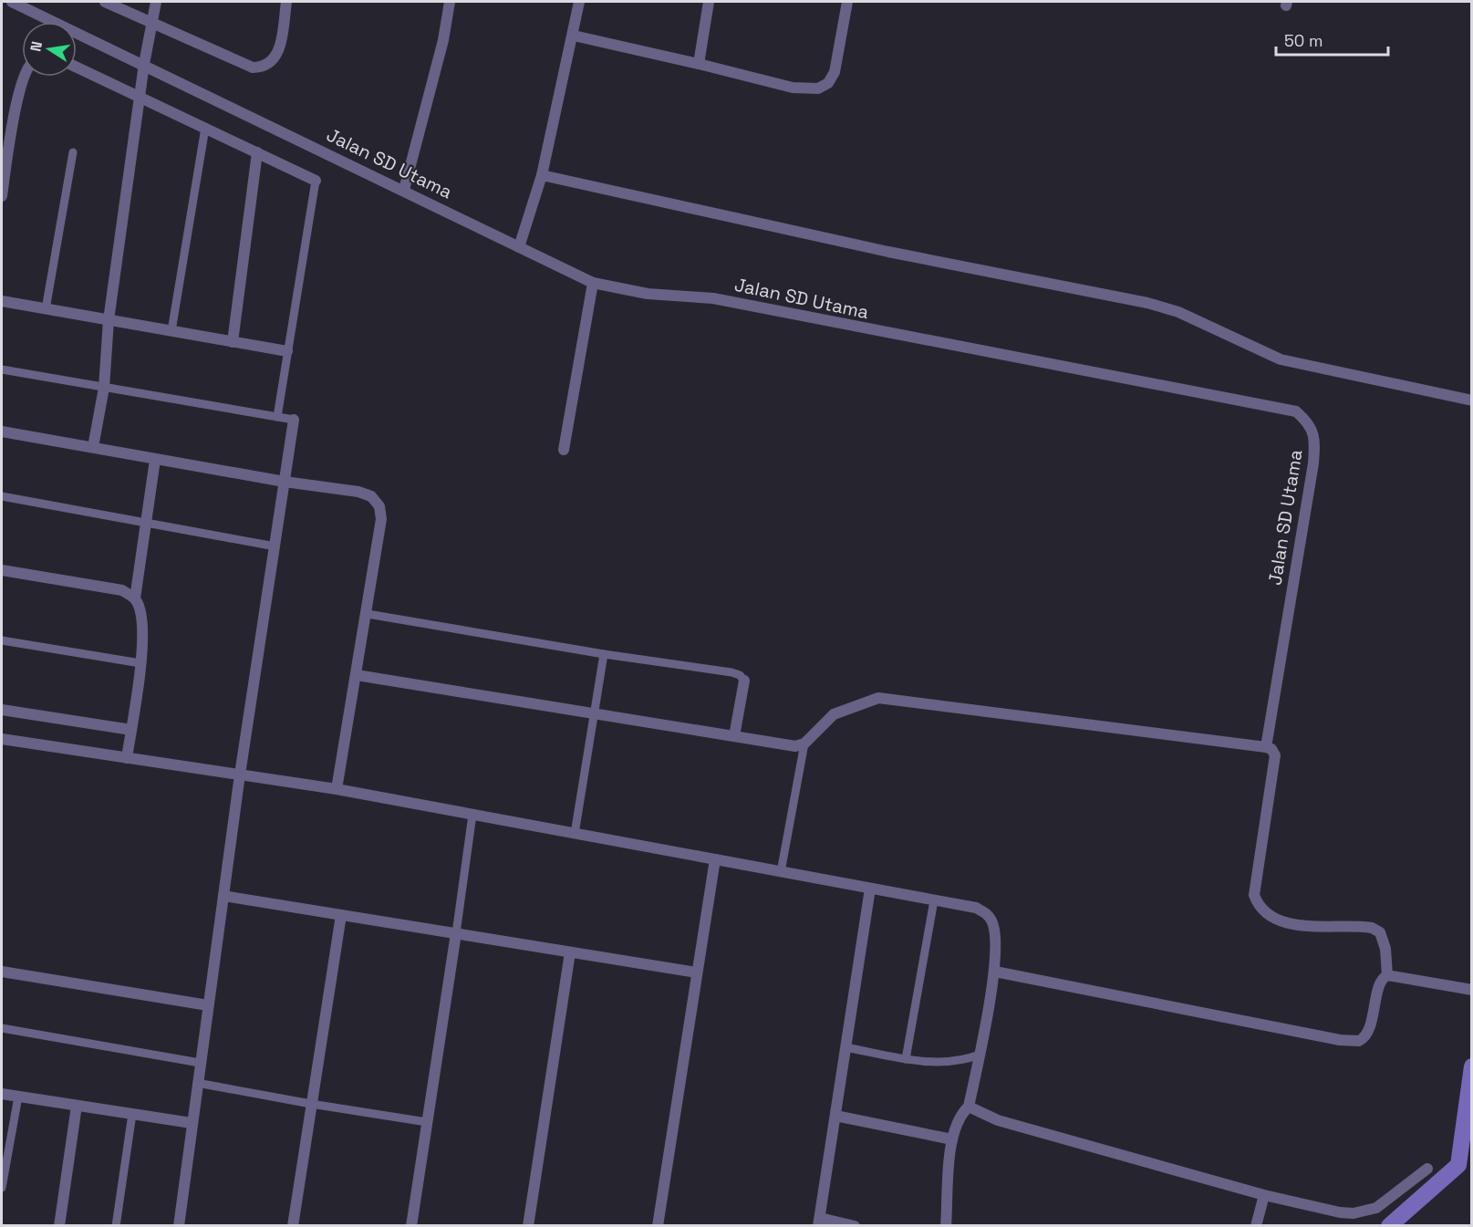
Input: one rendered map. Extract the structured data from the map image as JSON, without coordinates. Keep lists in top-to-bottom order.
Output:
{
  "streets": {
    "street": ["Jalan SD Utama"]
  },
  "scale_bar": "50 m",
  "north": "left"
}
